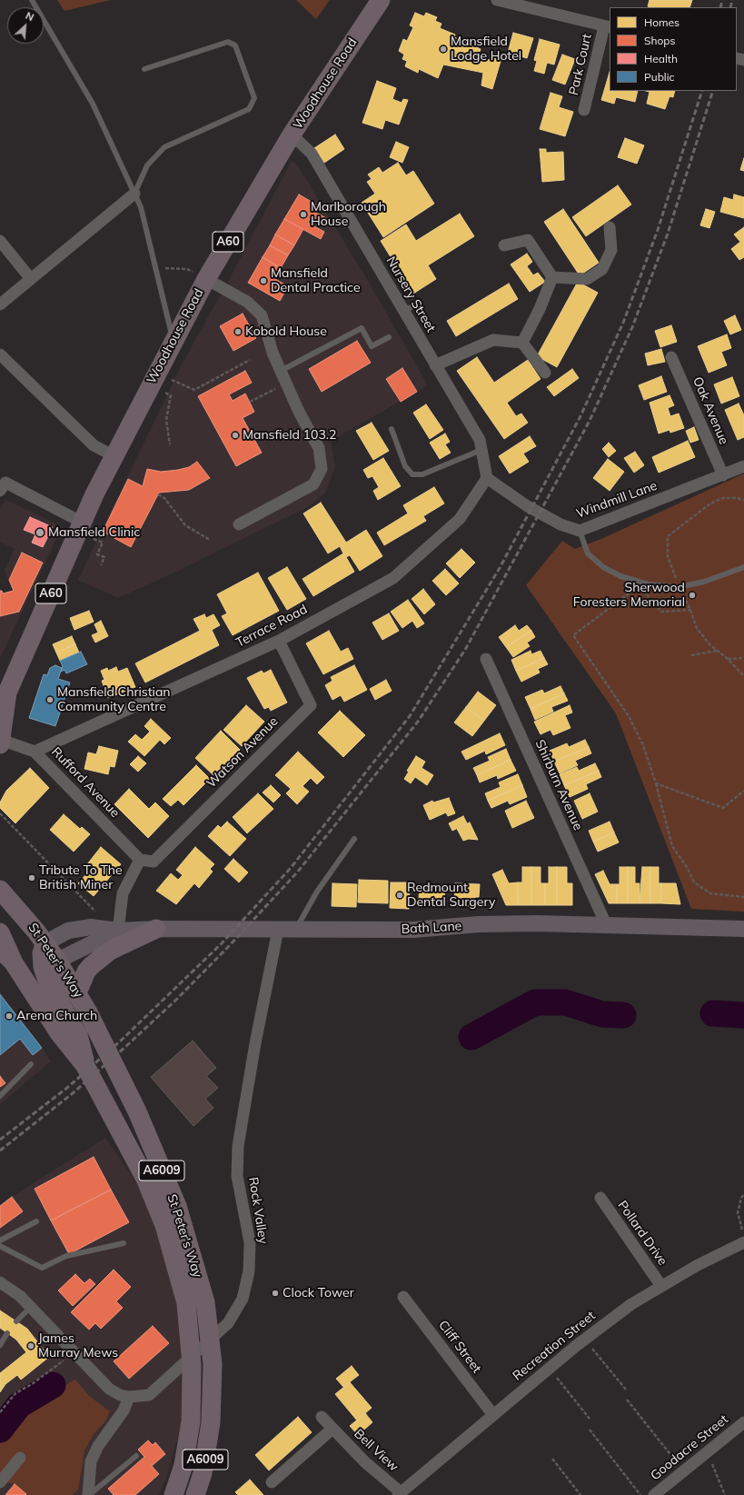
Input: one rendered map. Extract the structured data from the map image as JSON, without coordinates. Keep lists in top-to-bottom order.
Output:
{
  "streets": {
    "highway": [
      "Woodhouse Road",
      "A60",
      "St Peter's Way",
      "A6009"
    ],
    "main road": ["Bath Lane"],
    "street": [
      "Park Court",
      "Nursery Street",
      "Oak Avenue",
      "Windmill Lane",
      "Terrace Road",
      "Watson Avenue",
      "Rufford Avenue",
      "Shirburn Avenue",
      "Rock Valley",
      "Pollard Drive",
      "Recreation Street",
      "Cliff Street",
      "Goodacre Street",
      "Bell View"
    ]
  },
  "crossings": [
    ["Woodhouse Road", "Nursery Street"],
    ["Woodhouse Road", "Rufford Avenue"],
    ["Nursery Street", "Windmill Lane"],
    ["Nursery Street", "Terrace Road"],
    ["Oak Avenue", "Windmill Lane"],
    ["Windmill Lane", "Terrace Road"],
    ["Terrace Road", "Watson Avenue"],
    ["Terrace Road", "Rufford Avenue"],
    ["Watson Avenue", "Rufford Avenue"],
    ["Shirburn Avenue", "Bath Lane"],
    ["Bath Lane", "St Peter's Way"],
    ["Bath Lane", "Rock Valley"],
    ["Pollard Drive", "Recreation Street"],
    ["Recreation Street", "Cliff Street"],
    ["Recreation Street", "Bell View"]
  ],
  "places": [
    "Mansfield Lodge Hotel",
    "Marlborough House",
    "Mansfield Dental Practice",
    "Kobold House",
    "Mansfield 103.2",
    "Mansfield Clinic",
    "Sherwood Foresters Memorial",
    "Mansfield Christian Community Centre",
    "Tribute To The British Miner",
    "Redmount Dental Surgery",
    "Arena Church",
    "Clock Tower",
    "James Murray Mews"
  ],
  "legend": [
    "Homes",
    "Shops",
    "Health",
    "Public"
  ],
  "north": "top right"
}
